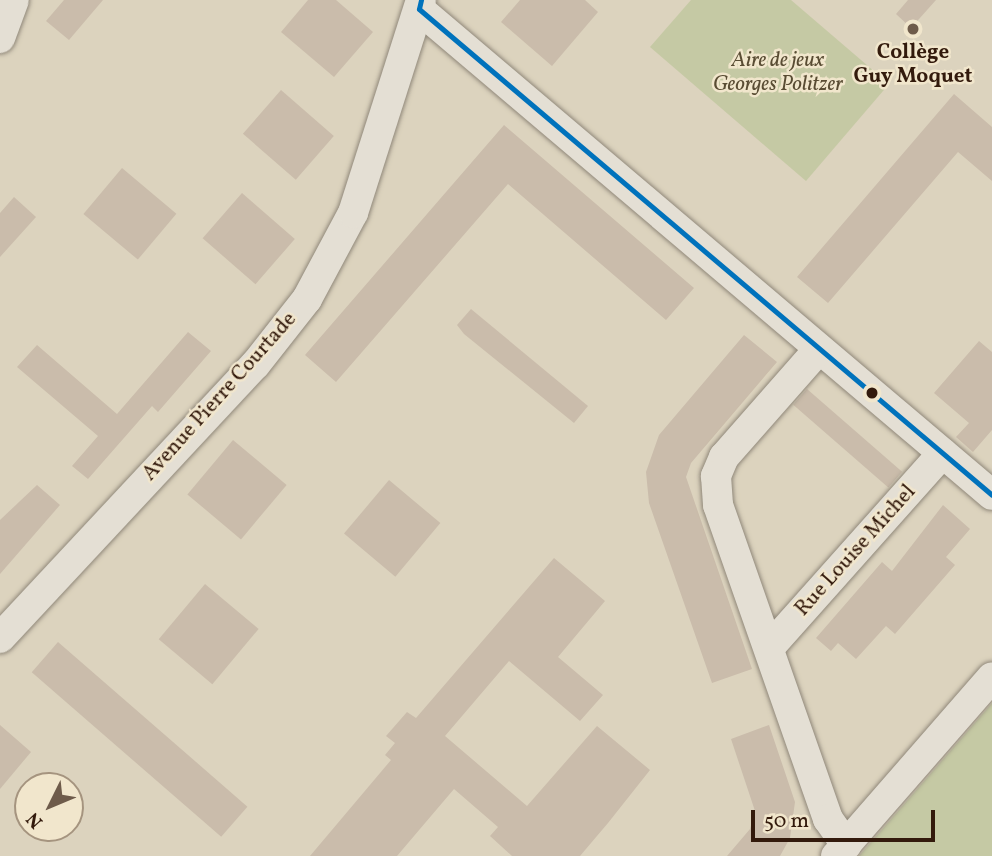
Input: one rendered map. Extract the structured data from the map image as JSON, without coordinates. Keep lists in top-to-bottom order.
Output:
{
  "streets": {
    "street": ["Avenue Pierre Courtade", "Rue Louise Michel"]
  },
  "parks": ["Aire de jeux Georges Politzer"],
  "places": ["Collège Guy Moquet"],
  "scale_bar": "50 m",
  "north": "bottom left"
}
